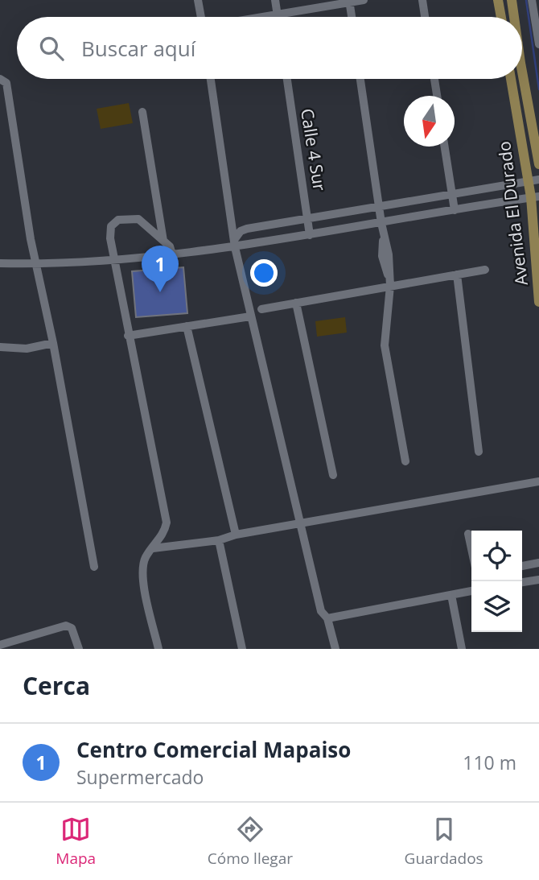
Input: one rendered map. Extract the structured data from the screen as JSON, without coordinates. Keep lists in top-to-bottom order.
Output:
{
  "streets": {
    "main road": ["Avenida El Durado"],
    "street": ["Calle 4 Sur"]
  },
  "north": "bottom",
  "page": {
    "search": "Buscar aquí",
    "pins": "1",
    "heading": "Cerca",
    "list": [
      {
        "mark": "1",
        "name": "Centro Comercial Mapaiso",
        "note": "Supermercado",
        "value": "110 m"
      }
    ],
    "nav": ["Mapa", "Cómo llegar", "Guardados"]
  }
}
